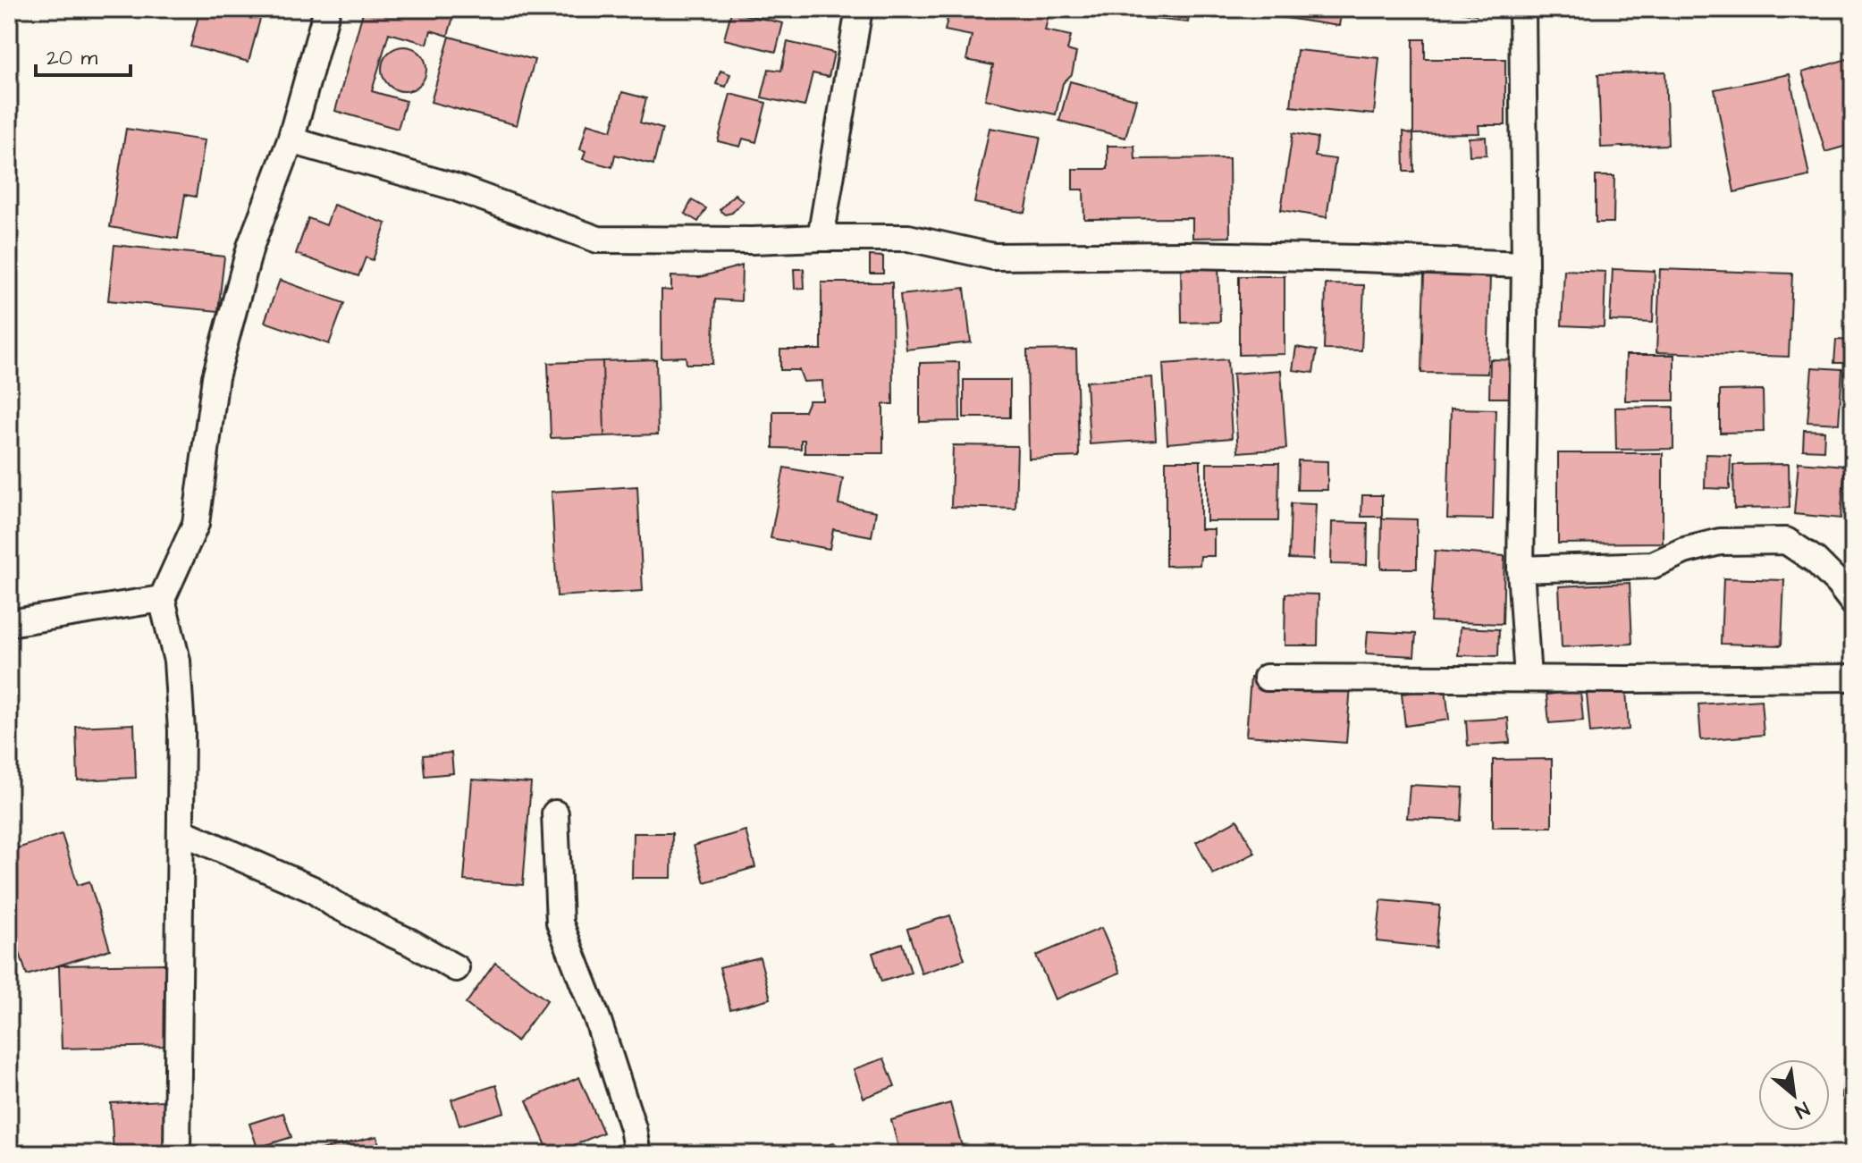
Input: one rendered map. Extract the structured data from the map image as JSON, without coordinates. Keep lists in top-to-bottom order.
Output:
{
  "scale_bar": "20 m",
  "north": "bottom right"
}
